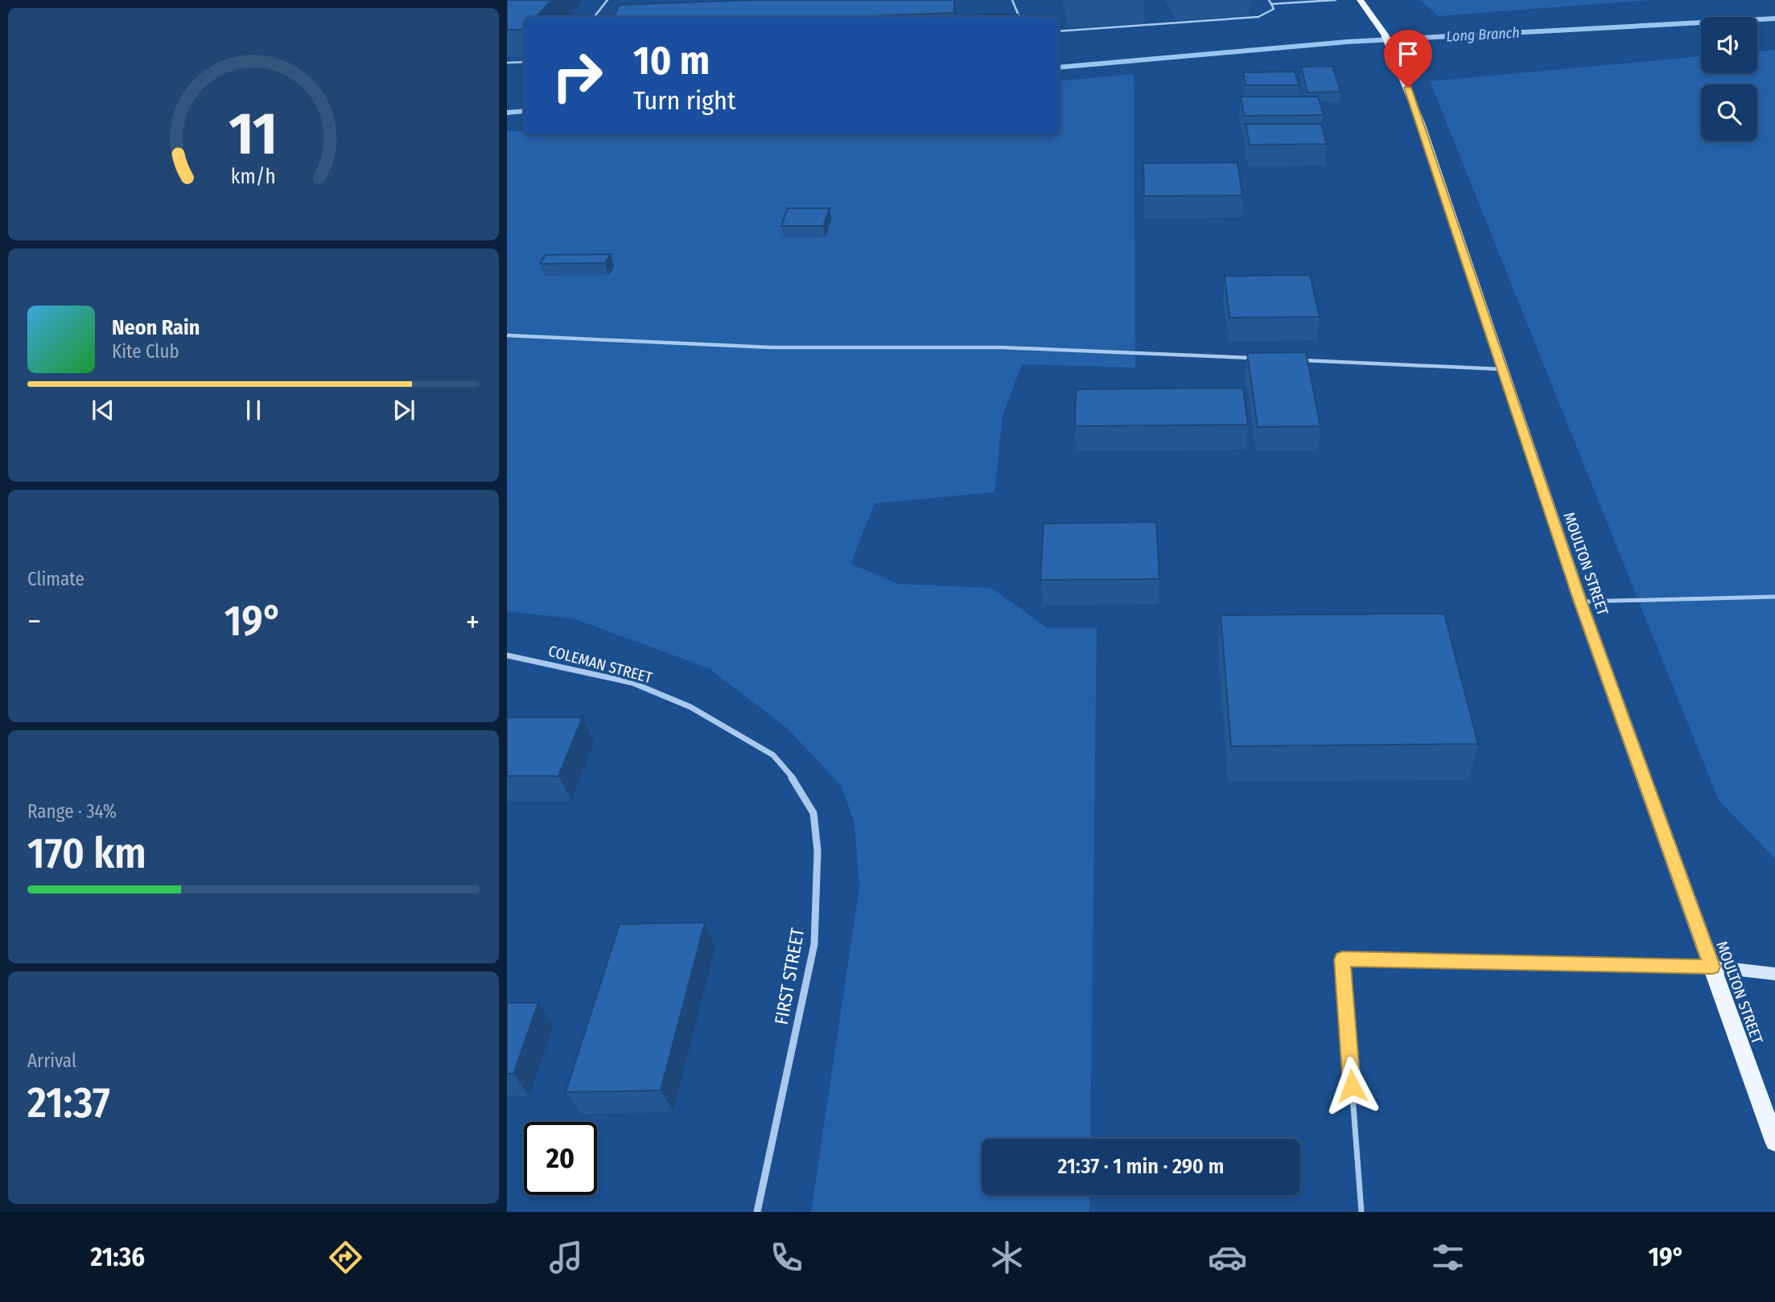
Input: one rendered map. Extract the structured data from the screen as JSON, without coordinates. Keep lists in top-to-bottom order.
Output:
{
  "streets": {
    "main road": ["MOULTON STREET"],
    "street": ["COLEMAN STREET", "FIRST STREET"]
  },
  "crossings": [
    ["COLEMAN STREET", "FIRST STREET"]
  ],
  "water": ["Long Branch"],
  "page": {
    "turn": ["10 m", "Turn right"],
    "song": ["Neon Rain", "Kite Club"],
    "tile": [
      "Climate",
      ["Range · 34%", "170 km"],
      ["Arrival", "21:37"]
    ],
    "heat": ["−", "19°", "+"],
    "limit": "20",
    "trip": "21:37 · 1 min · 290 m",
    "tabs": ["21:36", "19°"],
    "gauge": ["11", "km/h"]
  }
}
